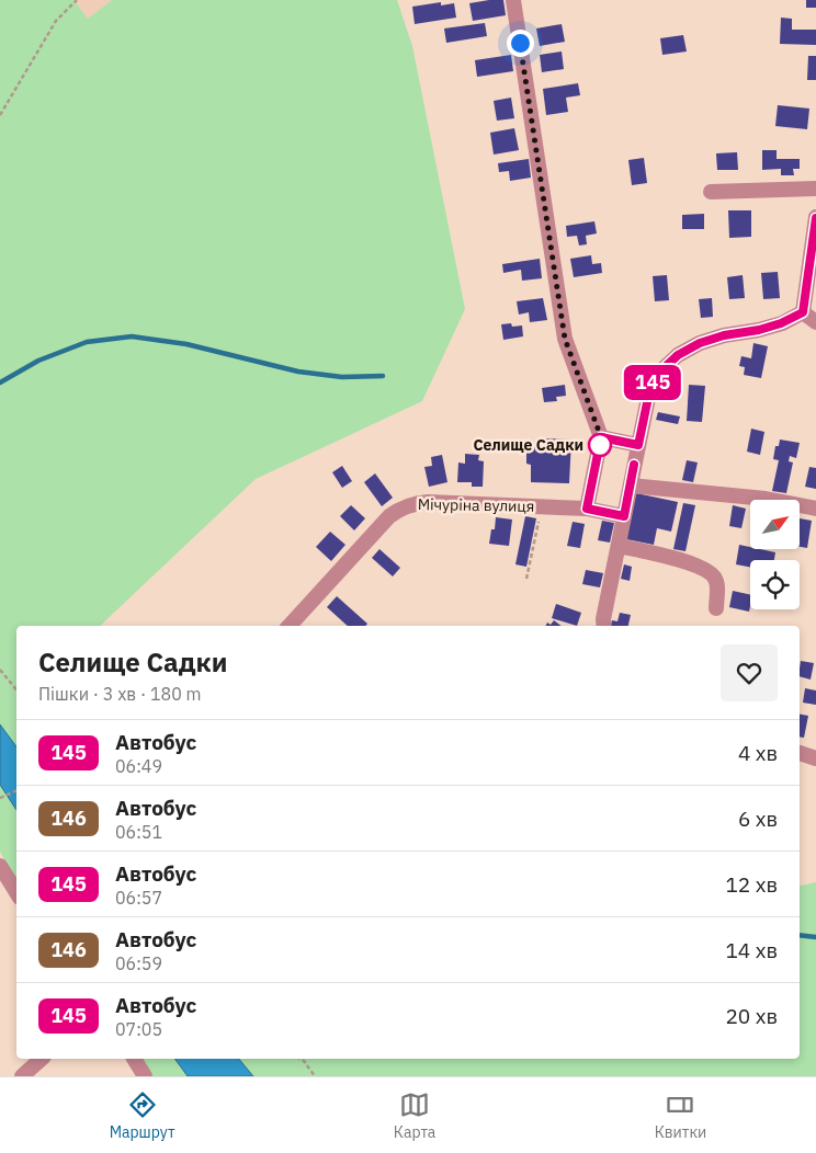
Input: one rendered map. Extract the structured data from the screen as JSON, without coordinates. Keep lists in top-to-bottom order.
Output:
{
  "streets": {
    "street": ["Мічуріна вулиця"]
  },
  "places": ["Селище Садки"],
  "lines": ["bus line 145"],
  "north": "top right",
  "page": {
    "on_map": "145",
    "heading": ["Селище Садки", "Пішки · 3 хв · 180 m"],
    "list": [
      {
        "mark": "145",
        "name": "Автобус",
        "note": "06:49",
        "value": "4 хв"
      },
      {
        "mark": "146",
        "name": "Автобус",
        "note": "06:51",
        "value": "6 хв"
      },
      {
        "mark": "145",
        "name": "Автобус",
        "note": "06:57",
        "value": "12 хв"
      },
      {
        "mark": "146",
        "name": "Автобус",
        "note": "06:59",
        "value": "14 хв"
      },
      {
        "mark": "145",
        "name": "Автобус",
        "note": "07:05",
        "value": "20 хв"
      }
    ],
    "tabs": ["Маршрут", "Карта", "Квитки"]
  }
}
